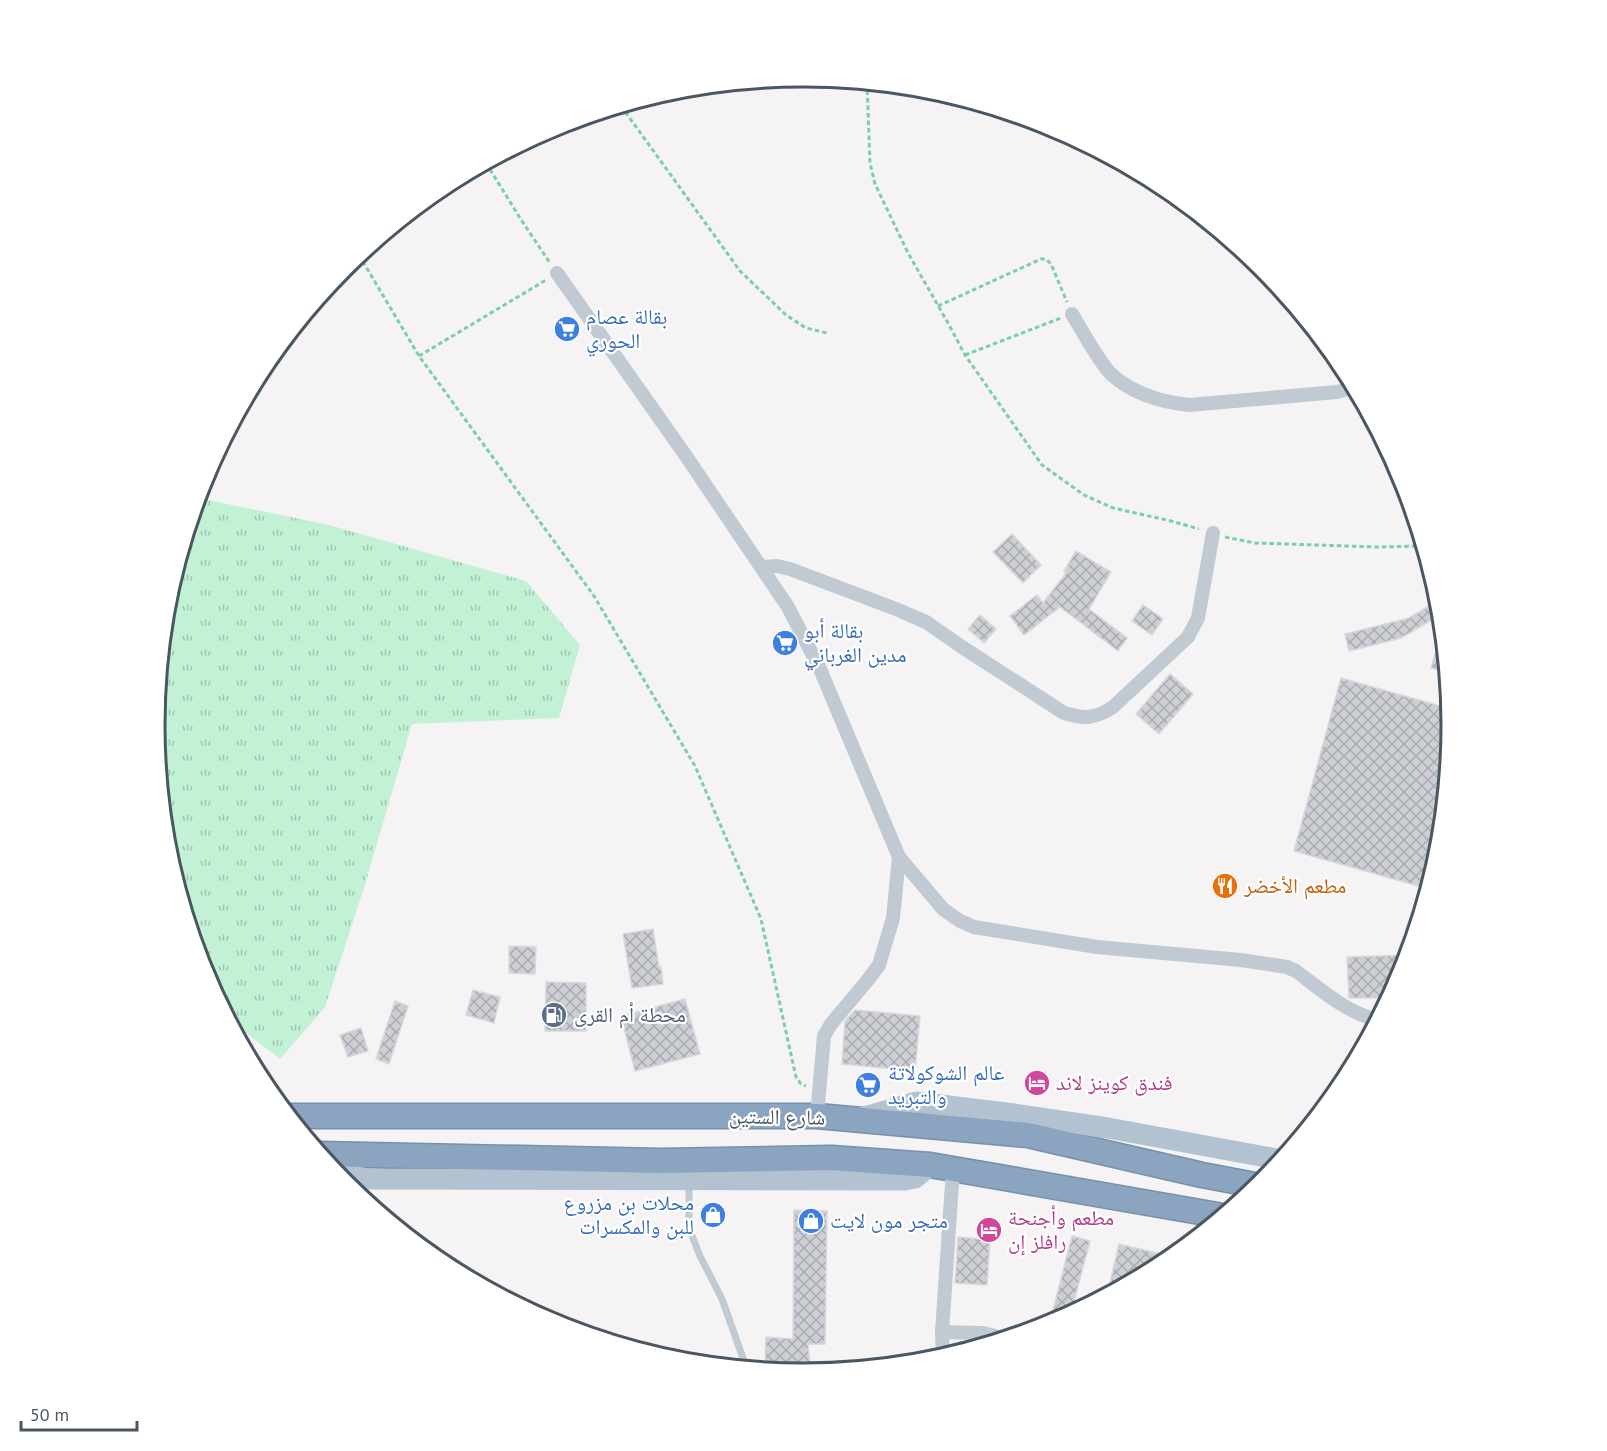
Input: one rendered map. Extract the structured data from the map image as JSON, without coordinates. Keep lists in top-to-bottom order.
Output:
{
  "streets": {
    "highway": ["شارع الستين"]
  },
  "places": {
    "supermarket": ["بقالة عصام الحوري", "بقالة أبو مدين الغرباني", "عالم الشوكولاتة والتبريد"],
    "restaurant": ["مطعم الأخضر"],
    "fuel station": ["محطة أم القرى"],
    "hotel": ["فندق كوينز لاند", "مطعم وأجنحة رافلز إن"],
    "shop": ["محلات بن مزروع للبن والمكسرات", "متجر مون لايت"]
  },
  "scale_bar": "50 m"
}
